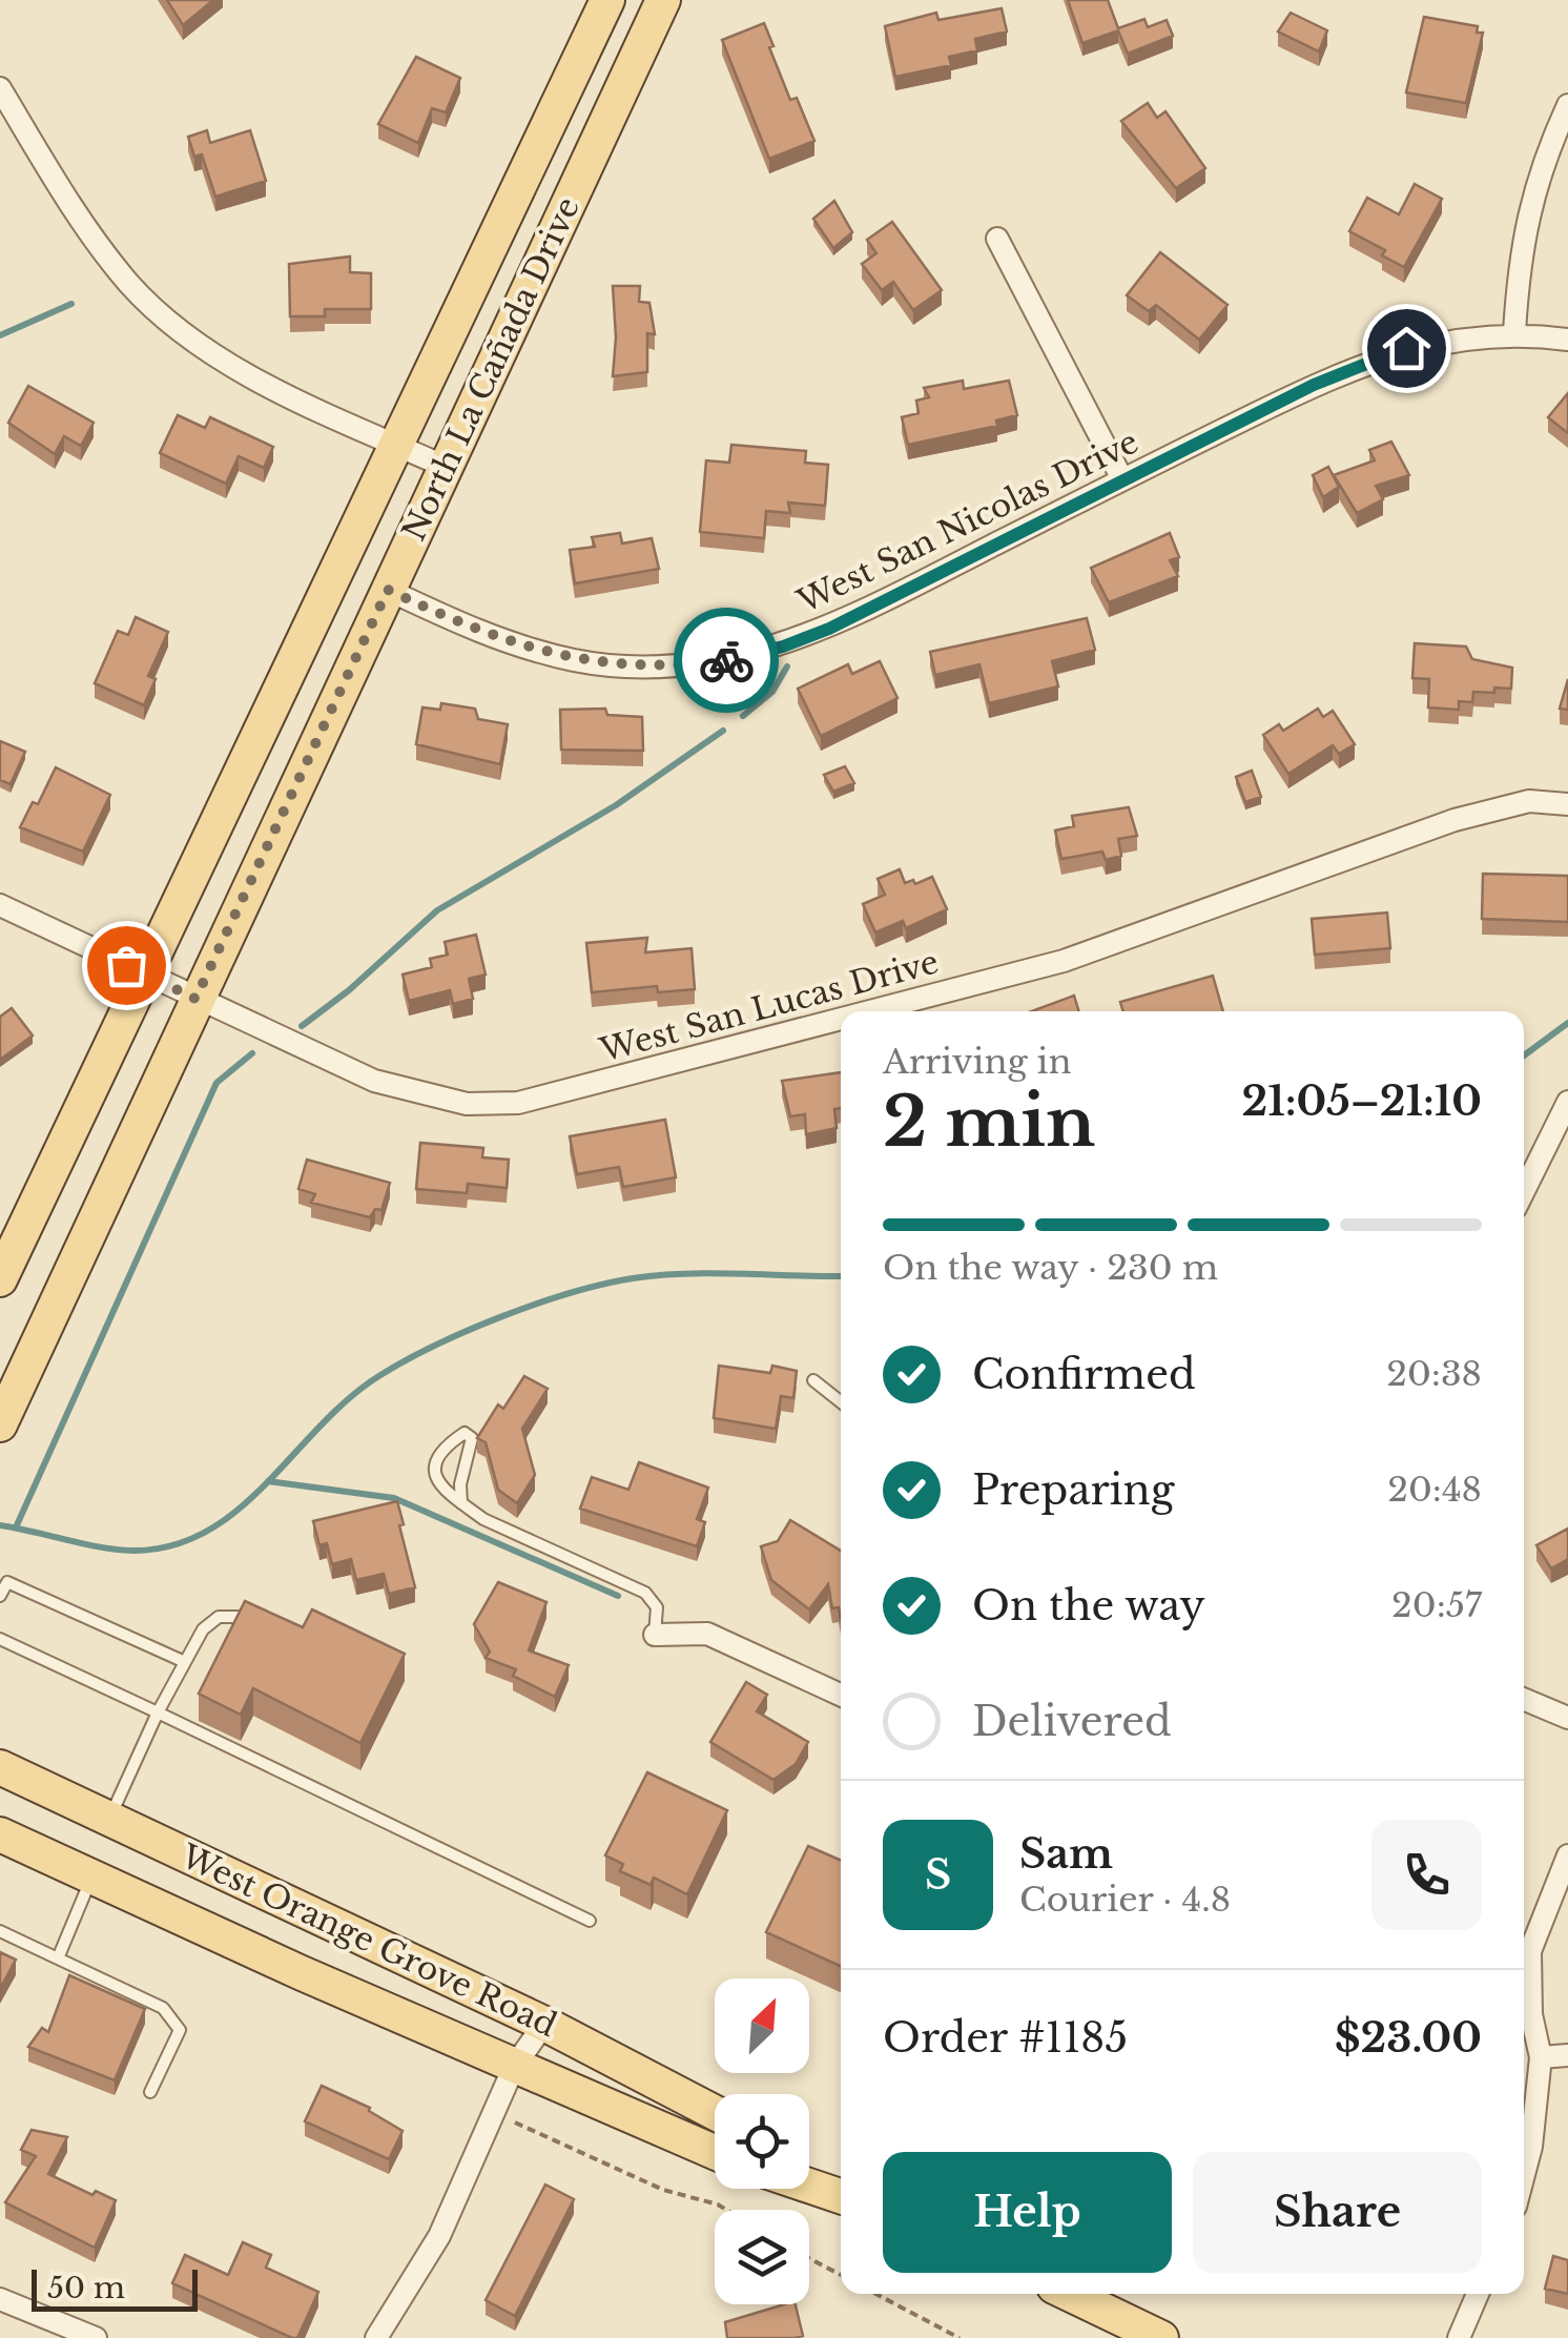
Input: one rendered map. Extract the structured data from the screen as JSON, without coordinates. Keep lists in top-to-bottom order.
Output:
{
  "streets": {
    "main road": ["North La Cañada Drive", "West Orange Grove Road"],
    "street": ["West San Nicolas Drive", "West San Lucas Drive"]
  },
  "crossings": [
    ["North La Cañada Drive", "West San Nicolas Drive"],
    ["North La Cañada Drive", "West San Lucas Drive"]
  ],
  "scale_bar": "50 m",
  "north": "top right",
  "page": {
    "heading": ["2 min", "Arriving in", "21:05–21:10"],
    "panel": [
      "Sam",
      "Courier · 4.8",
      "Order #1185",
      "$23.00"
    ],
    "bar": "On the way · 230 m",
    "list": [
      ["Confirmed", "20:38"],
      ["Preparing", "20:48"],
      ["On the way", "20:57"],
      "Delivered"
    ],
    "round": "S",
    "buttons": ["Help", "Share"],
    "scale": "50 m"
  }
}
